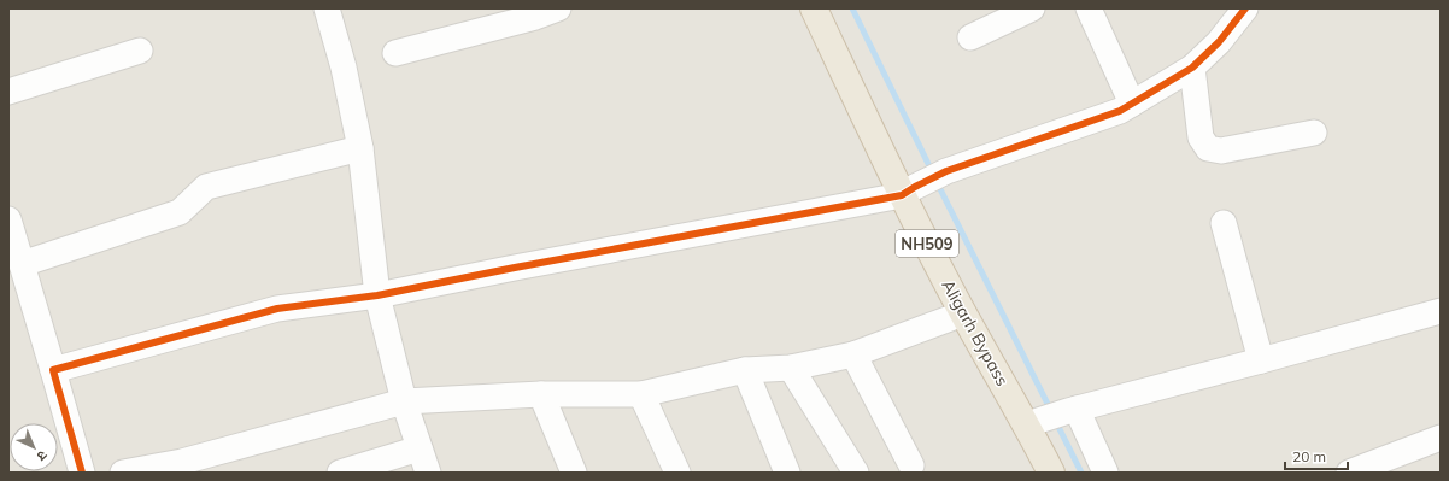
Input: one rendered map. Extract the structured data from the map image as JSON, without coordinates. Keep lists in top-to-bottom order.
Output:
{
  "streets": {
    "highway": ["NH509", "Aligarh Bypass"]
  },
  "scale_bar": "20 m",
  "north": "bottom right"
}
